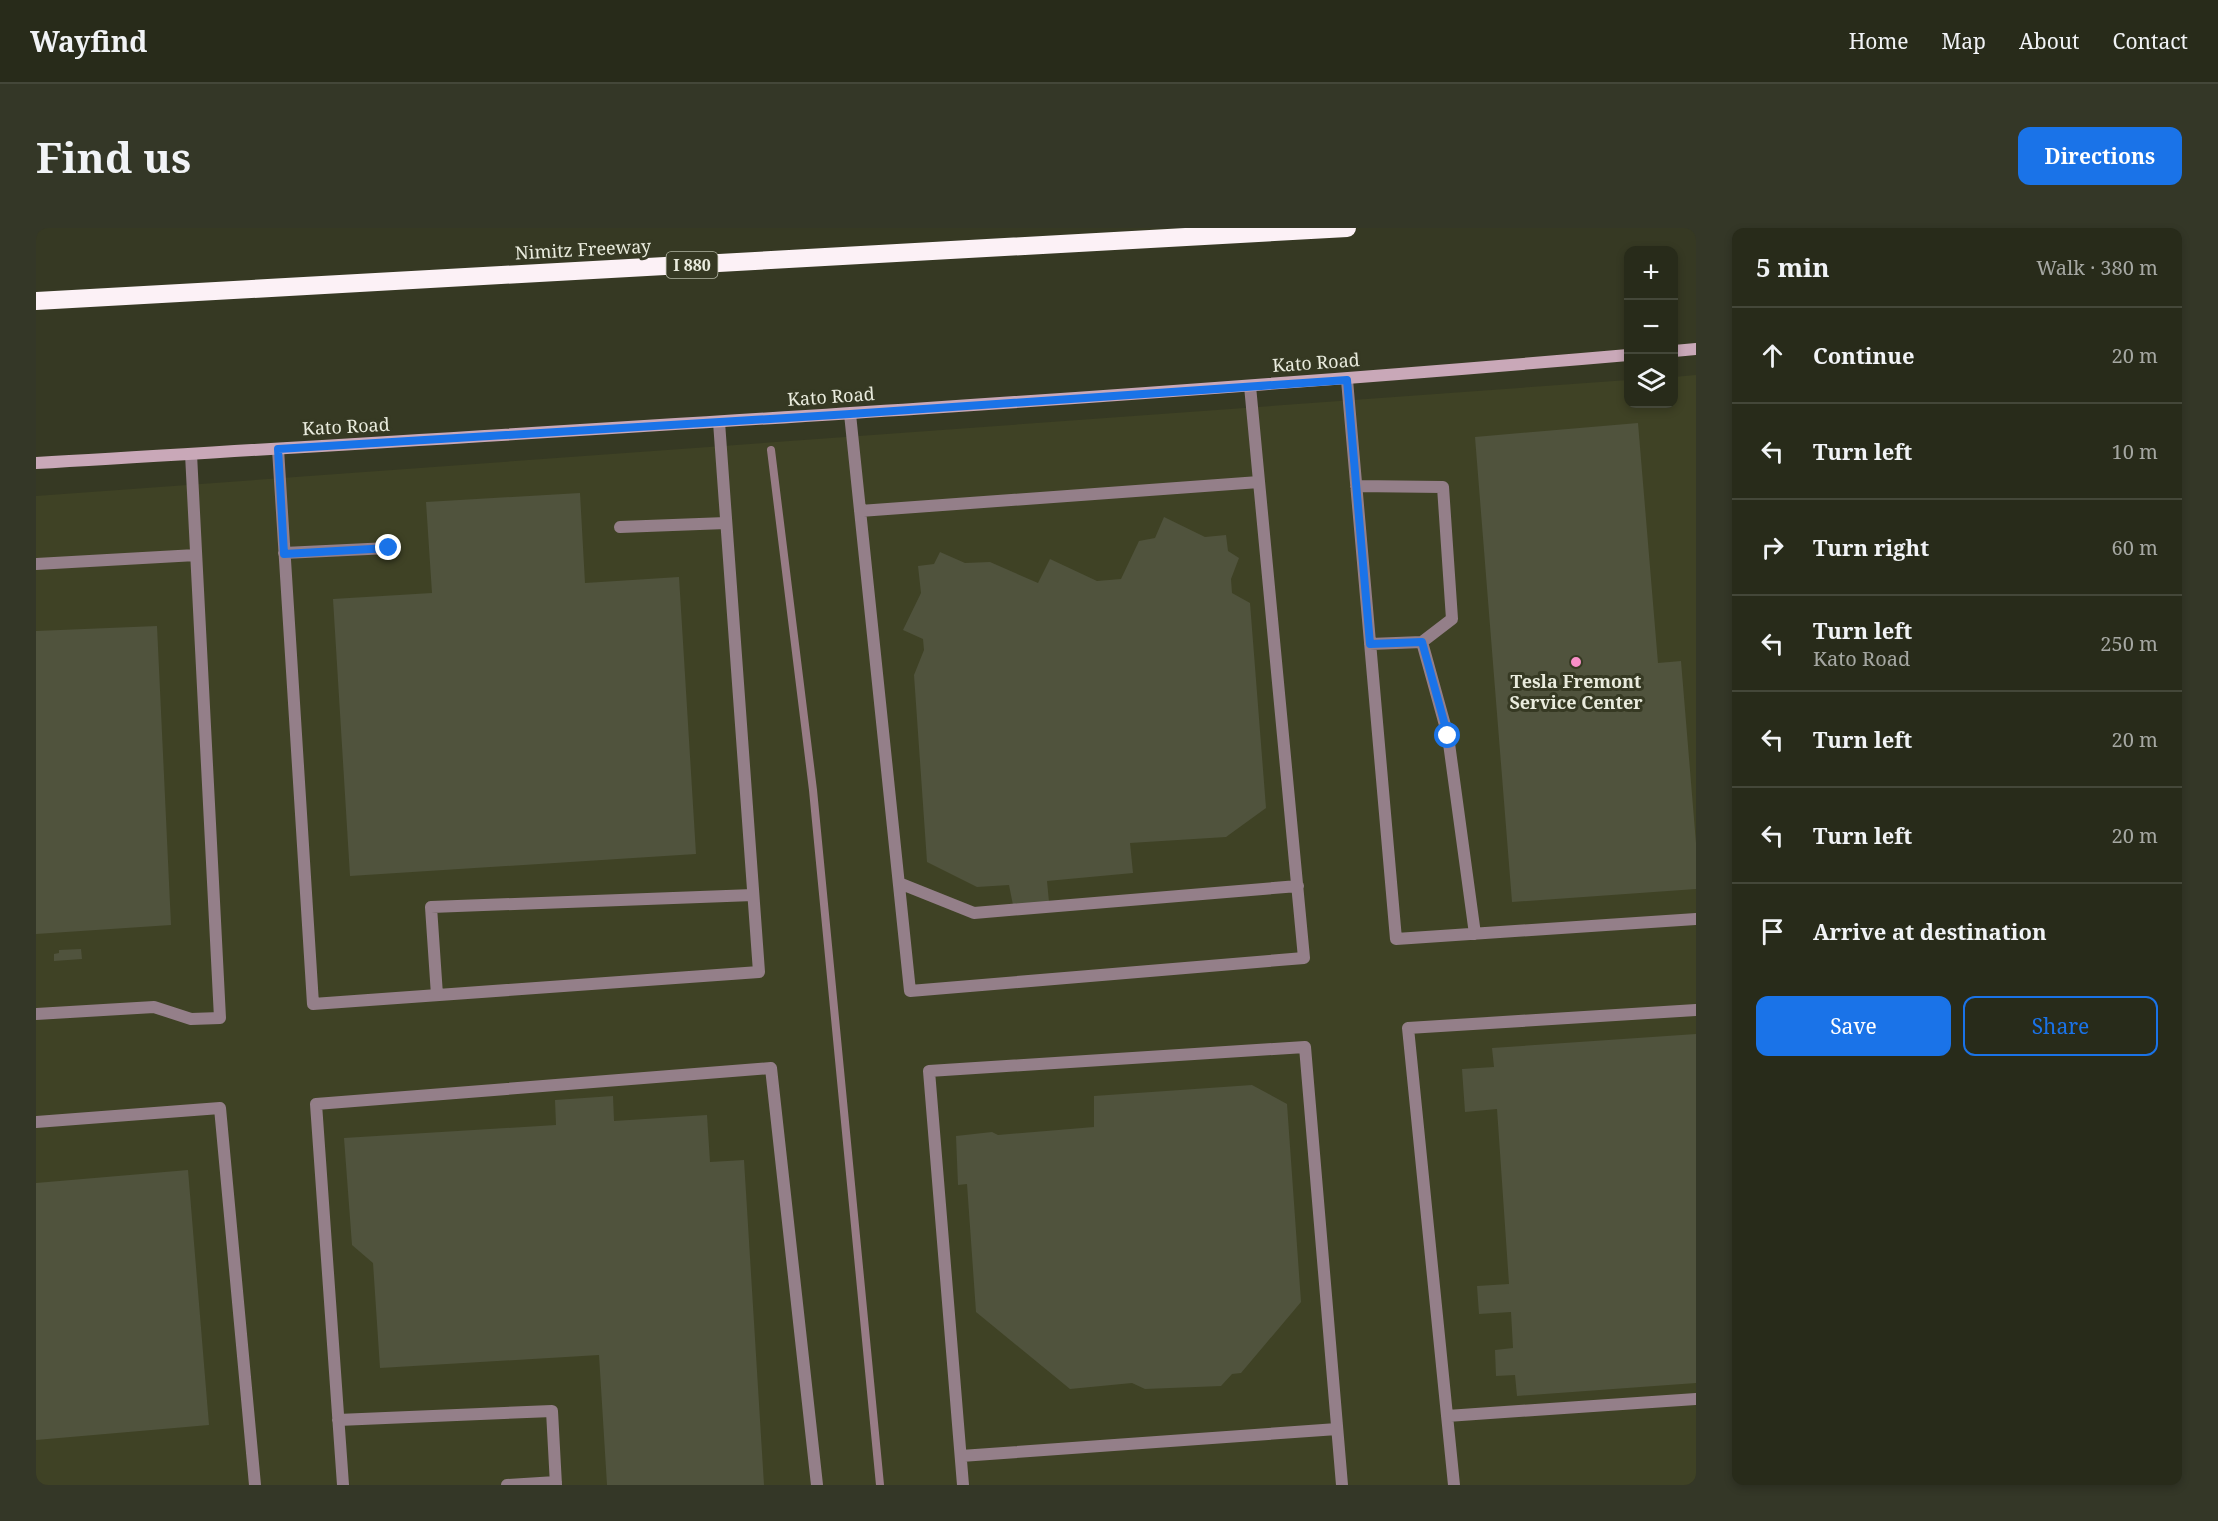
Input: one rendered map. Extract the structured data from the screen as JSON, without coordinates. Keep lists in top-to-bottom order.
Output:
{
  "streets": {
    "highway": ["Nimitz Freeway", "I 880"],
    "street": ["Kato Road"]
  },
  "places": ["Tesla Fremont Service Center"],
  "page": {
    "header": "Wayfind",
    "nav": [
      "Home",
      "Map",
      "About",
      "Contact"
    ],
    "buttons": [
      "Directions",
      ["Save", "Share"]
    ],
    "title": "Find us",
    "heading": ["5 min", "Walk · 380 m"],
    "map_buttons": ["+", "−"],
    "list": [
      ["Continue", "20 m"],
      ["Turn left", "10 m"],
      ["Turn right", "60 m"],
      ["Turn left", "Kato Road", "250 m"],
      ["Turn left", "20 m"],
      ["Turn left", "20 m"],
      "Arrive at destination"
    ]
  }
}
